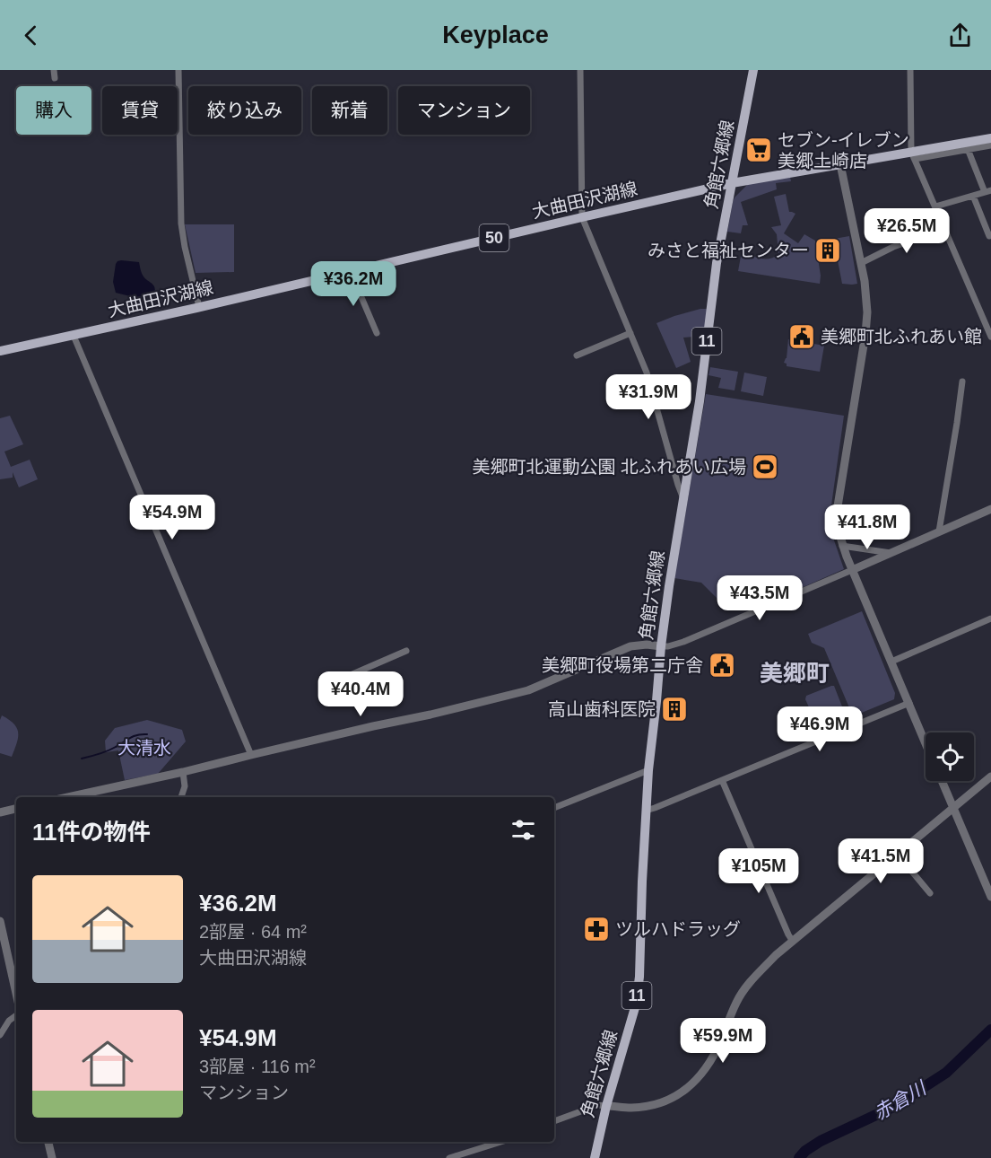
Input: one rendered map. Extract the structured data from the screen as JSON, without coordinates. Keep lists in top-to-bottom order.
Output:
{
  "streets": {
    "main road": [
      "角館六郷線",
      "大曲田沢湖線",
      "50",
      "11"
    ]
  },
  "crossings": [
    ["角館六郷線", "大曲田沢湖線"]
  ],
  "districts": ["美郷町"],
  "water": ["赤倉川"],
  "parks": ["大清水"],
  "places": {
    "supermarket": ["セブン-イレブン 美郷土崎店"],
    "building": ["みさと福祉センター", "高山歯科医院"],
    "public building": ["美郷町北ふれあい館", "美郷町役場第二庁舎"],
    "sports": ["美郷町北運動公園 北ふれあい広場"],
    "pharmacy": ["ツルハドラッグ"]
  },
  "page": {
    "header": "Keyplace",
    "chip": [
      "購入",
      "賃貸",
      "絞り込み",
      "新着",
      "マンション"
    ],
    "price": [
      "¥26.5M",
      "¥36.2M",
      "¥31.9M",
      "¥54.9M",
      "¥41.8M",
      "¥43.5M",
      "¥40.4M",
      "¥46.9M",
      "¥41.5M",
      "¥105M",
      "¥59.9M"
    ],
    "heading": "11件の物件",
    "list": [
      {
        "name": "¥36.2M",
        "note": "2部屋 · 64 m² · 大曲田沢湖線"
      },
      {
        "name": "¥54.9M",
        "note": "3部屋 · 116 m² · マンション"
      }
    ]
  }
}
